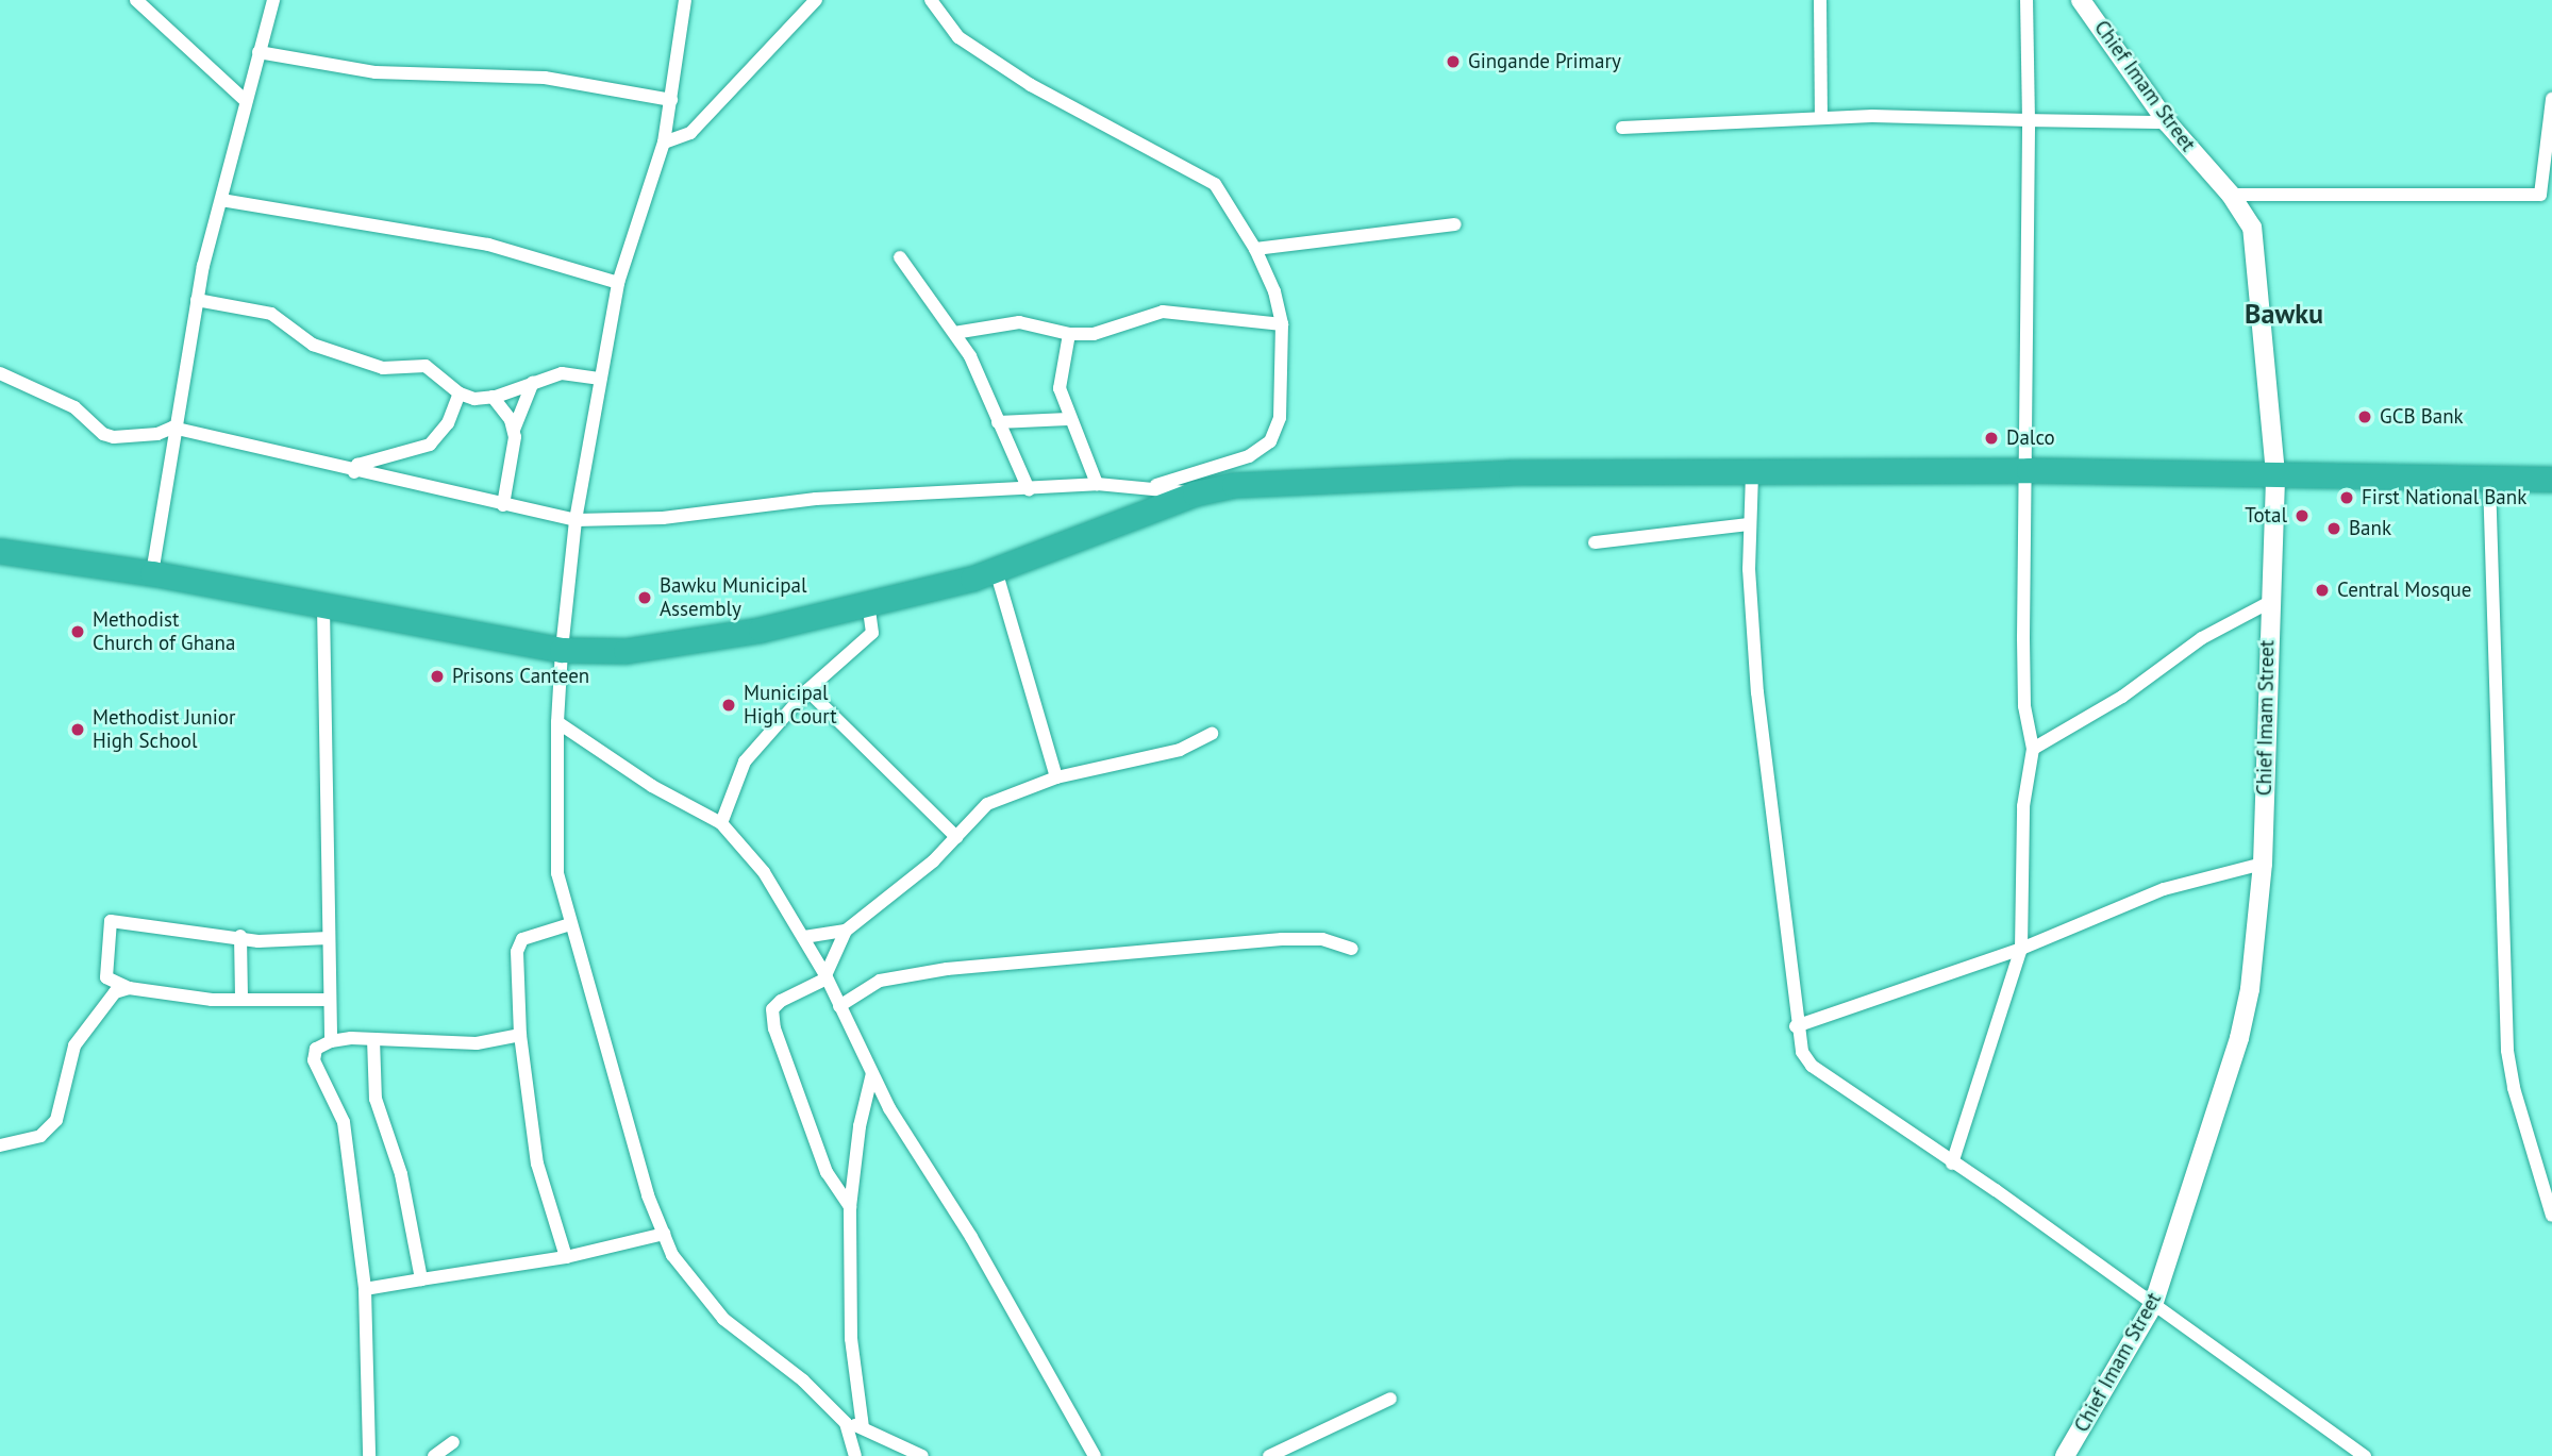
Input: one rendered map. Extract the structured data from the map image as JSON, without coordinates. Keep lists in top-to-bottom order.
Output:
{
  "streets": {
    "street": ["Chief Imam Street"]
  },
  "districts": ["Bawku"],
  "places": [
    "Gingande Primary",
    "GCB Bank",
    "Dalco",
    "First National Bank",
    "Total",
    "Bank",
    "Central Mosque",
    "Bawku Municipal Assembly",
    "Methodist Church of Ghana",
    "Prisons Canteen",
    "Municipal High Court",
    "Methodist Junior High School"
  ]
}
